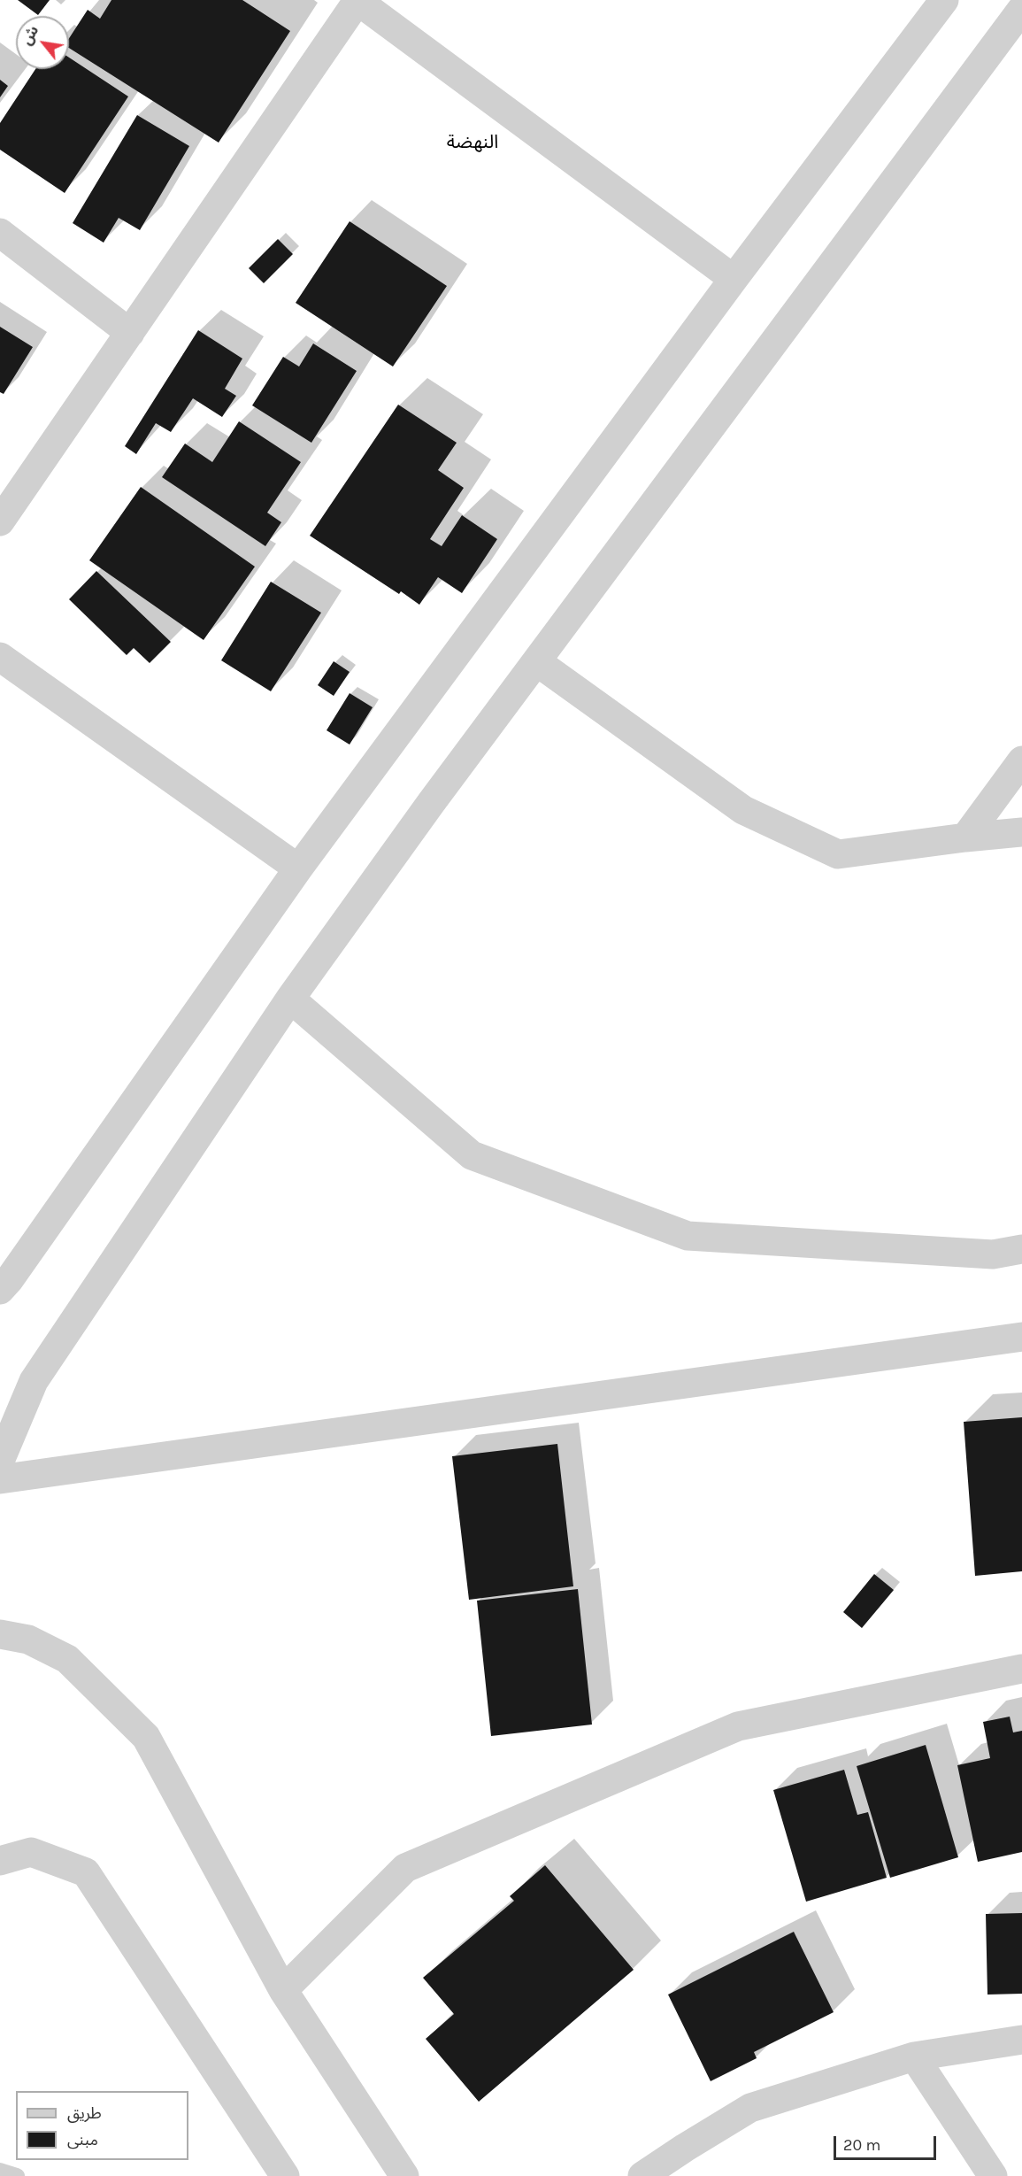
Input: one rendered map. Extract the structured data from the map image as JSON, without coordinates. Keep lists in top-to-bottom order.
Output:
{
  "districts": ["النهضة"],
  "legend": ["طريق", "مبنى"],
  "scale_bar": "20 m",
  "north": "top left"
}
